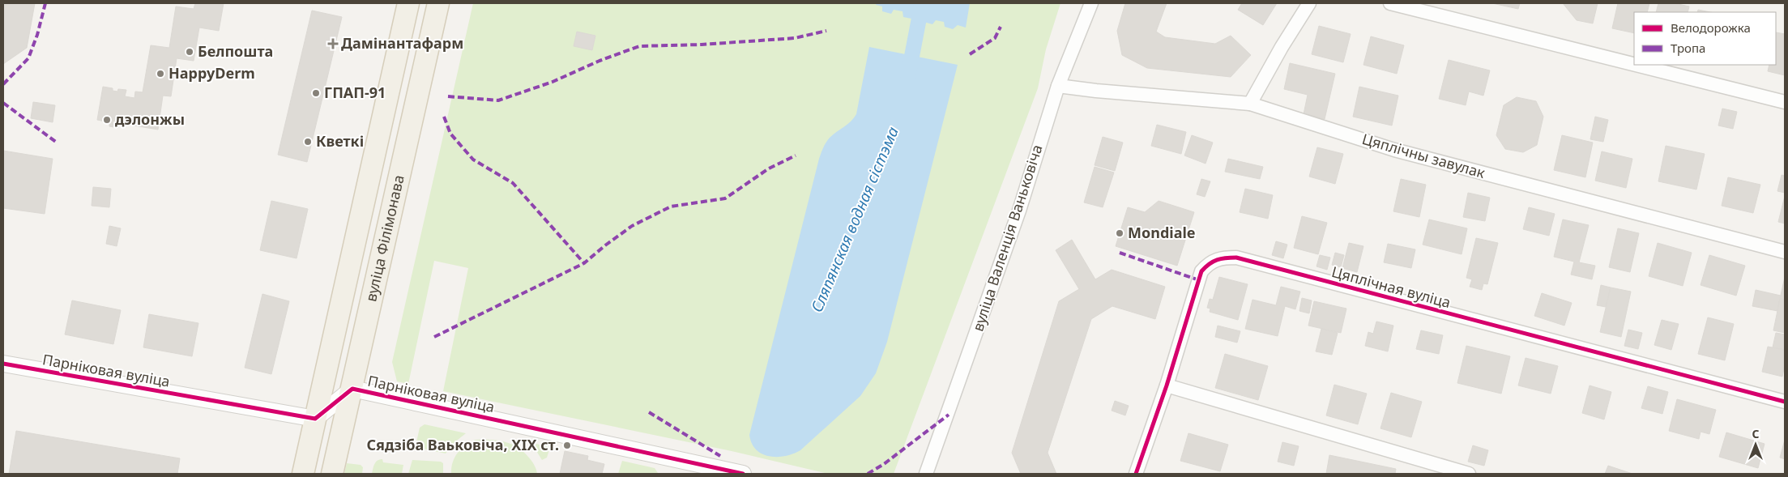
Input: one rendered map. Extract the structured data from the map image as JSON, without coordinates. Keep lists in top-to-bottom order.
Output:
{
  "streets": {
    "main road": ["вуліца Філімонава"],
    "street": [
      "Цяплічны завулак",
      "вуліца Валенція Ваньковіча",
      "Цяплічная вуліца",
      "Парніковая вуліца"
    ]
  },
  "crossings": [
    ["Цяплічны завулак", "вуліца Валенція Ваньковіча"],
    ["вуліца Філімонава", "Парніковая вуліца"]
  ],
  "water": ["Сляпянская водная сістэма"],
  "places": {
    "health": ["Дамінантафарм"],
    "other": [
      "Белпошта",
      "HappyDerm",
      "ГПАП-91",
      "дэлонжы",
      "Кветкі",
      "Mondiale",
      "Сядзіба Ваьковіча, XIX ст."
    ]
  },
  "legend": ["Велодорожка", "Тропа"],
  "north": "top"
}
